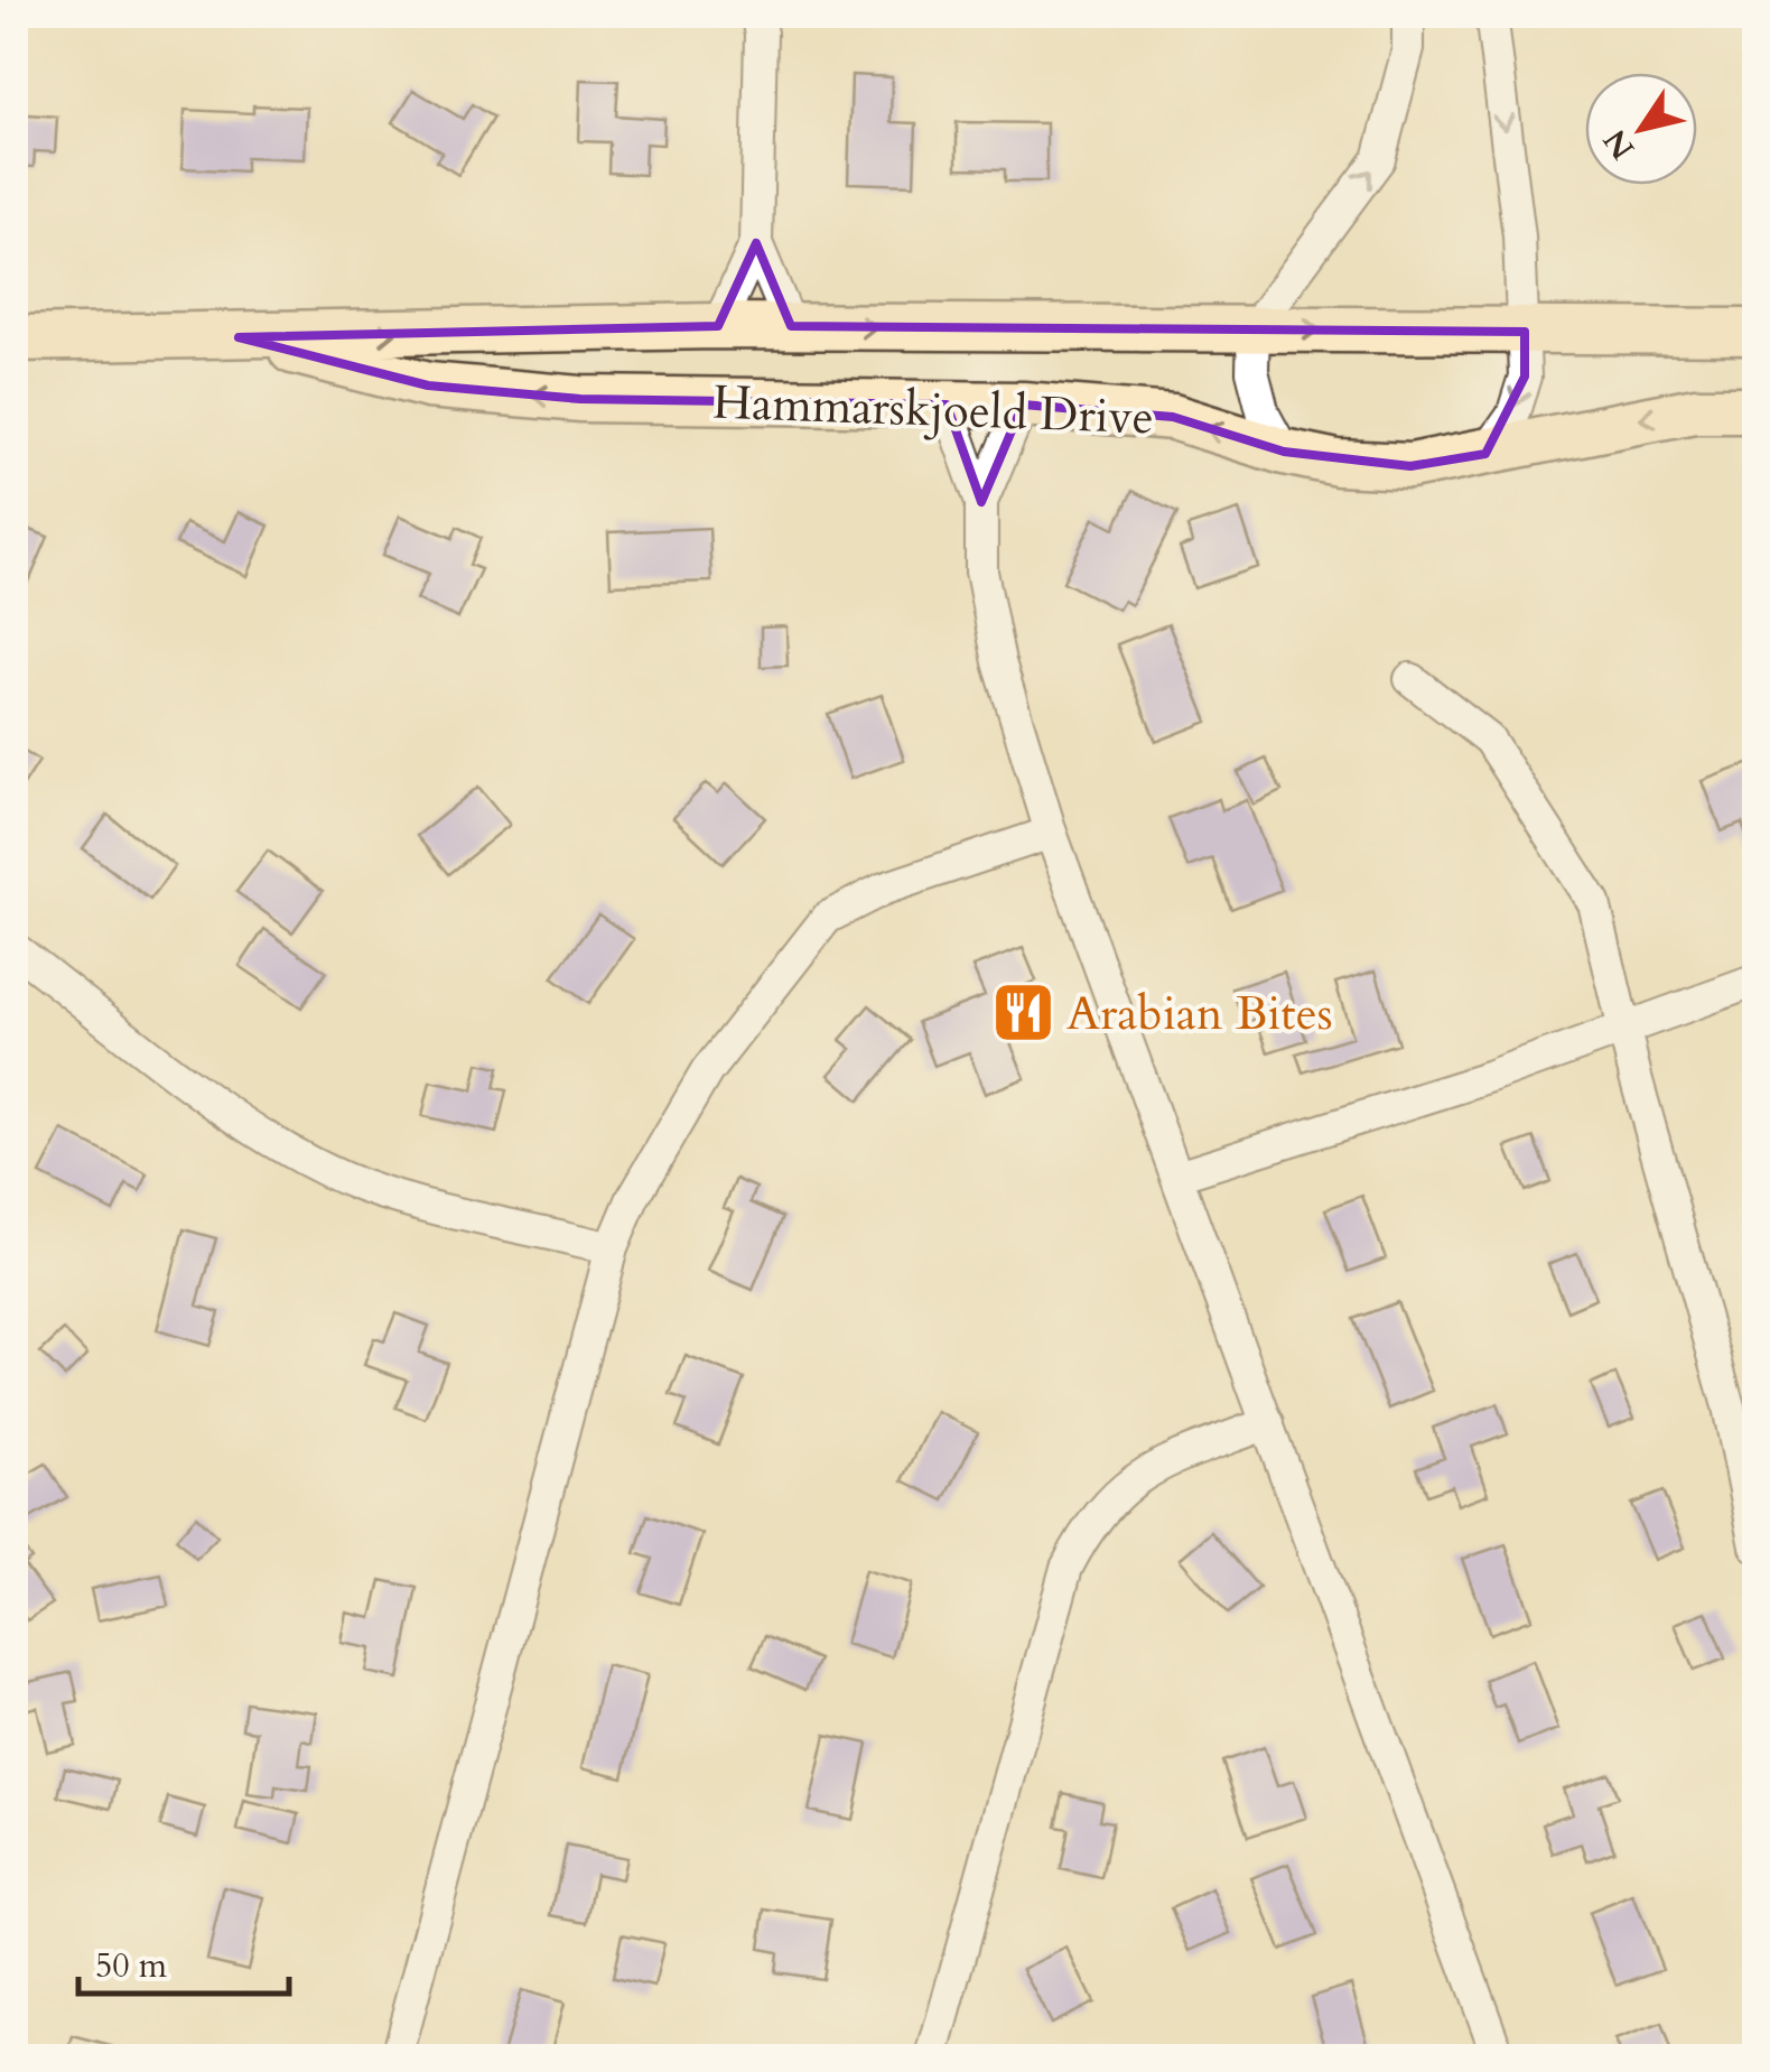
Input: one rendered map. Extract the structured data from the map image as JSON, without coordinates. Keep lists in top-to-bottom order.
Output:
{
  "streets": {
    "main road": ["Hammarskjoeld Drive"]
  },
  "places": {
    "restaurant": ["Arabian Bites"]
  },
  "scale_bar": "50 m",
  "north": "bottom left"
}
